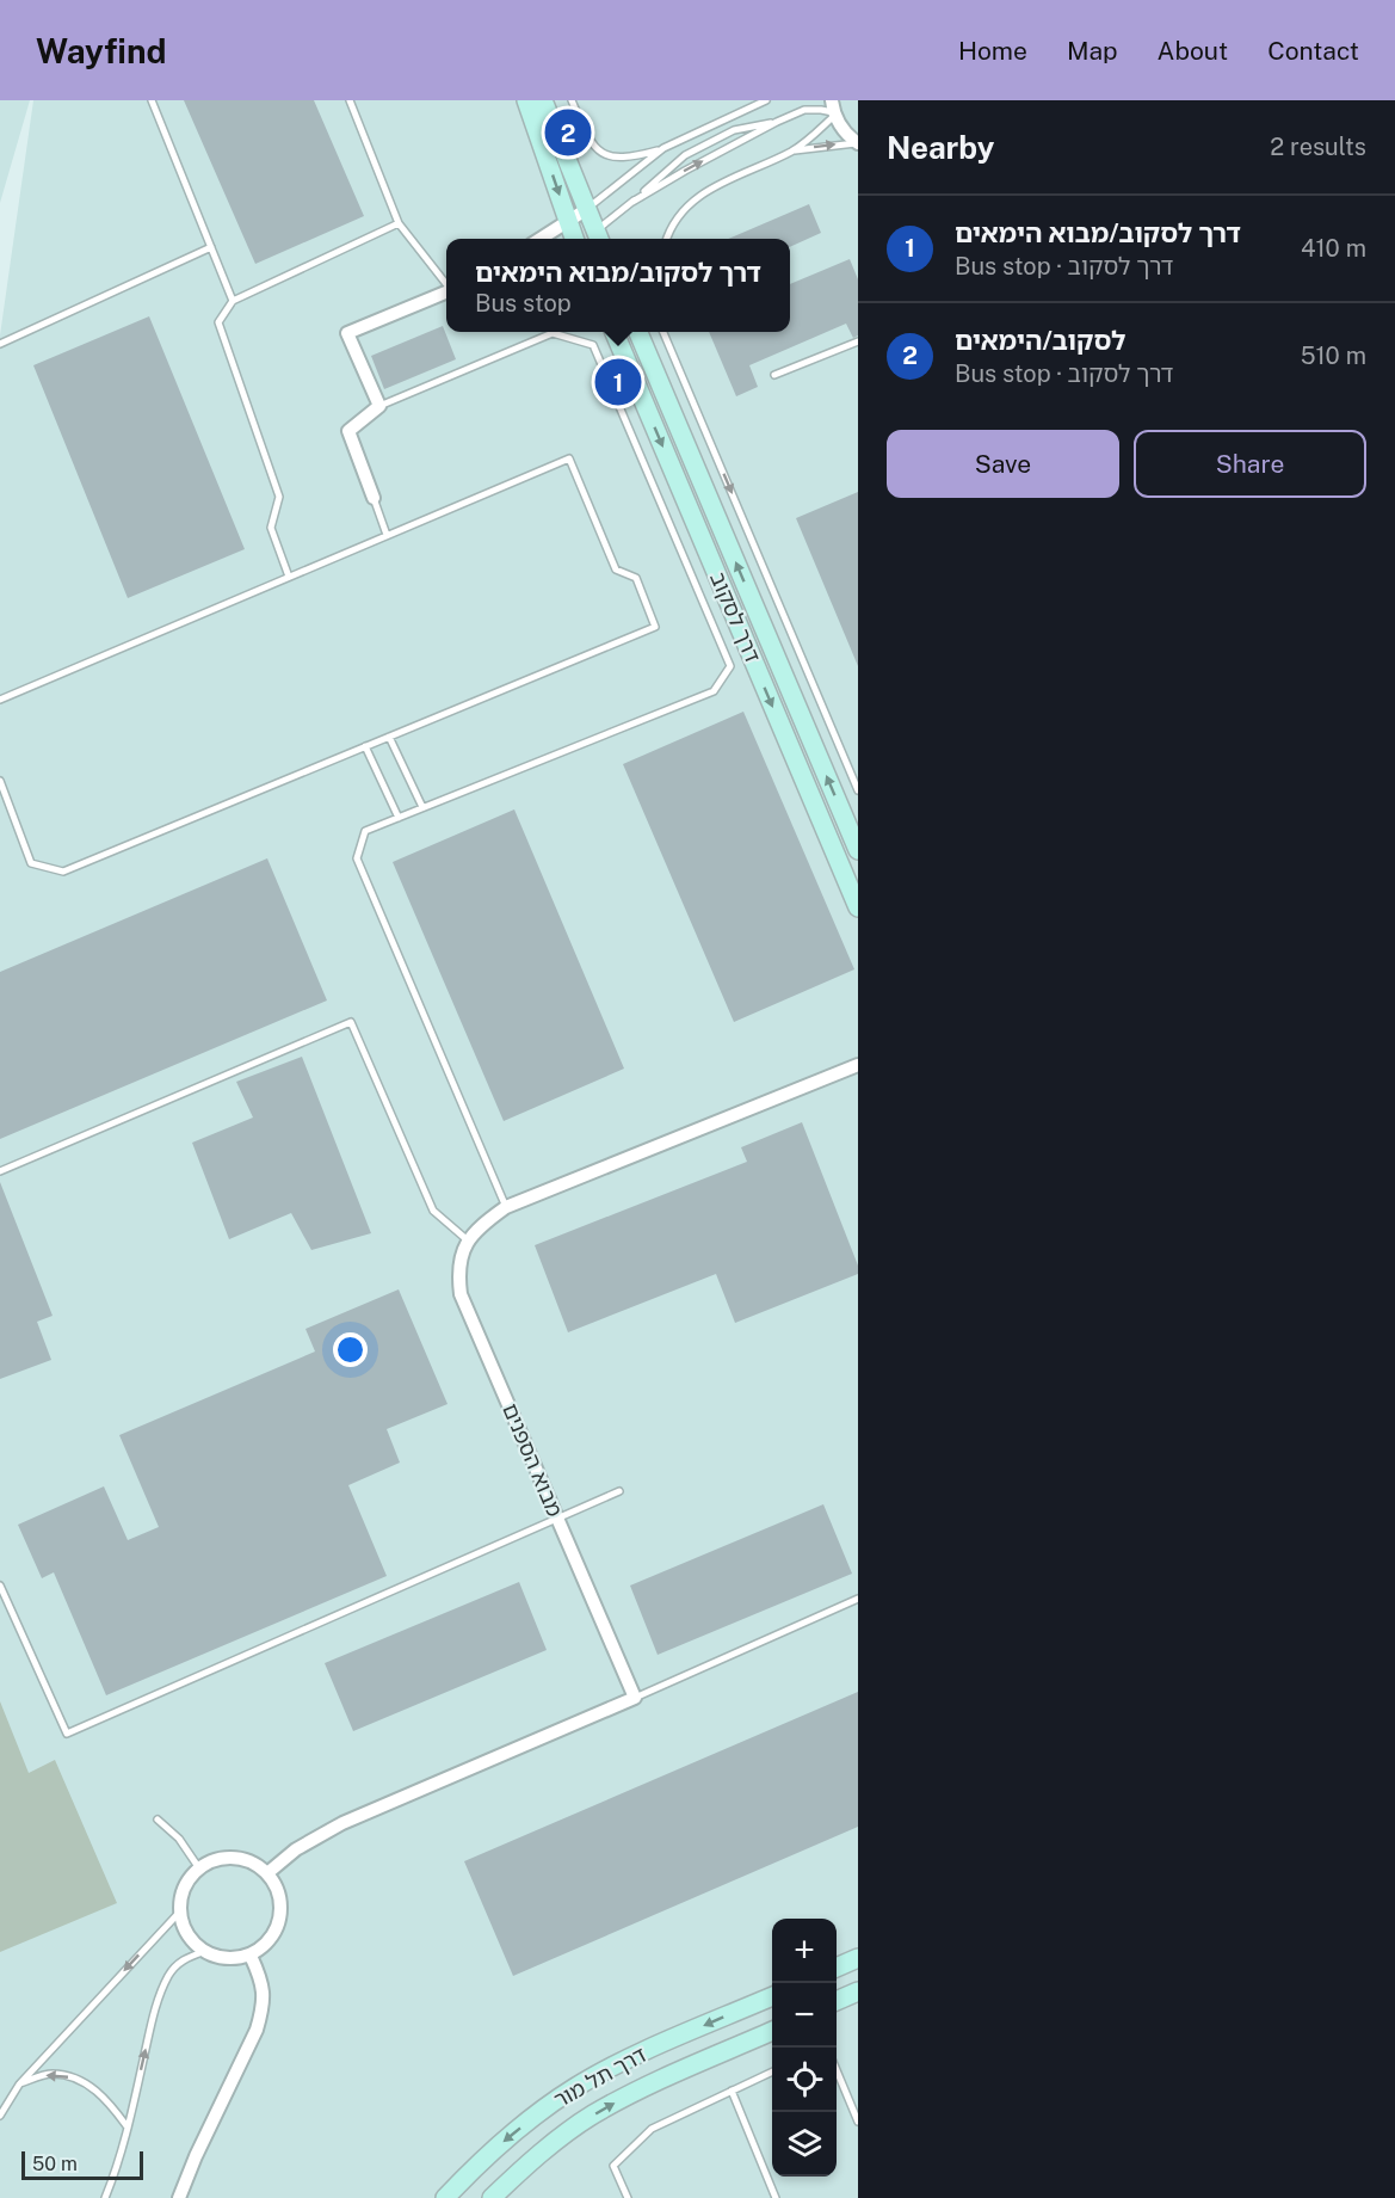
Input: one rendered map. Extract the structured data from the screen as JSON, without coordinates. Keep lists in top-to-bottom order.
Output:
{
  "streets": {
    "street": ["דרך לסקוב", "מבוא הספנים", "דרך תל מור"]
  },
  "scale_bar": "50 m",
  "page": {
    "header": "Wayfind",
    "nav": [
      "Home",
      "Map",
      "About",
      "Contact"
    ],
    "heading": ["Nearby", "2 results"],
    "pins": ["2", "1"],
    "list": [
      {
        "mark": "1",
        "name": "דרך לסקוב/מבוא הימאים",
        "note": "Bus stop · דרך לסקוב",
        "value": "410 m"
      },
      {
        "mark": "2",
        "name": "לסקוב/הימאים",
        "note": "Bus stop · דרך לסקוב",
        "value": "510 m"
      }
    ],
    "popup": ["דרך לסקוב/מבוא הימאים", "Bus stop"],
    "buttons": ["Save", "Share"],
    "map_buttons": ["+", "−"],
    "scale": "50 m"
  }
}
